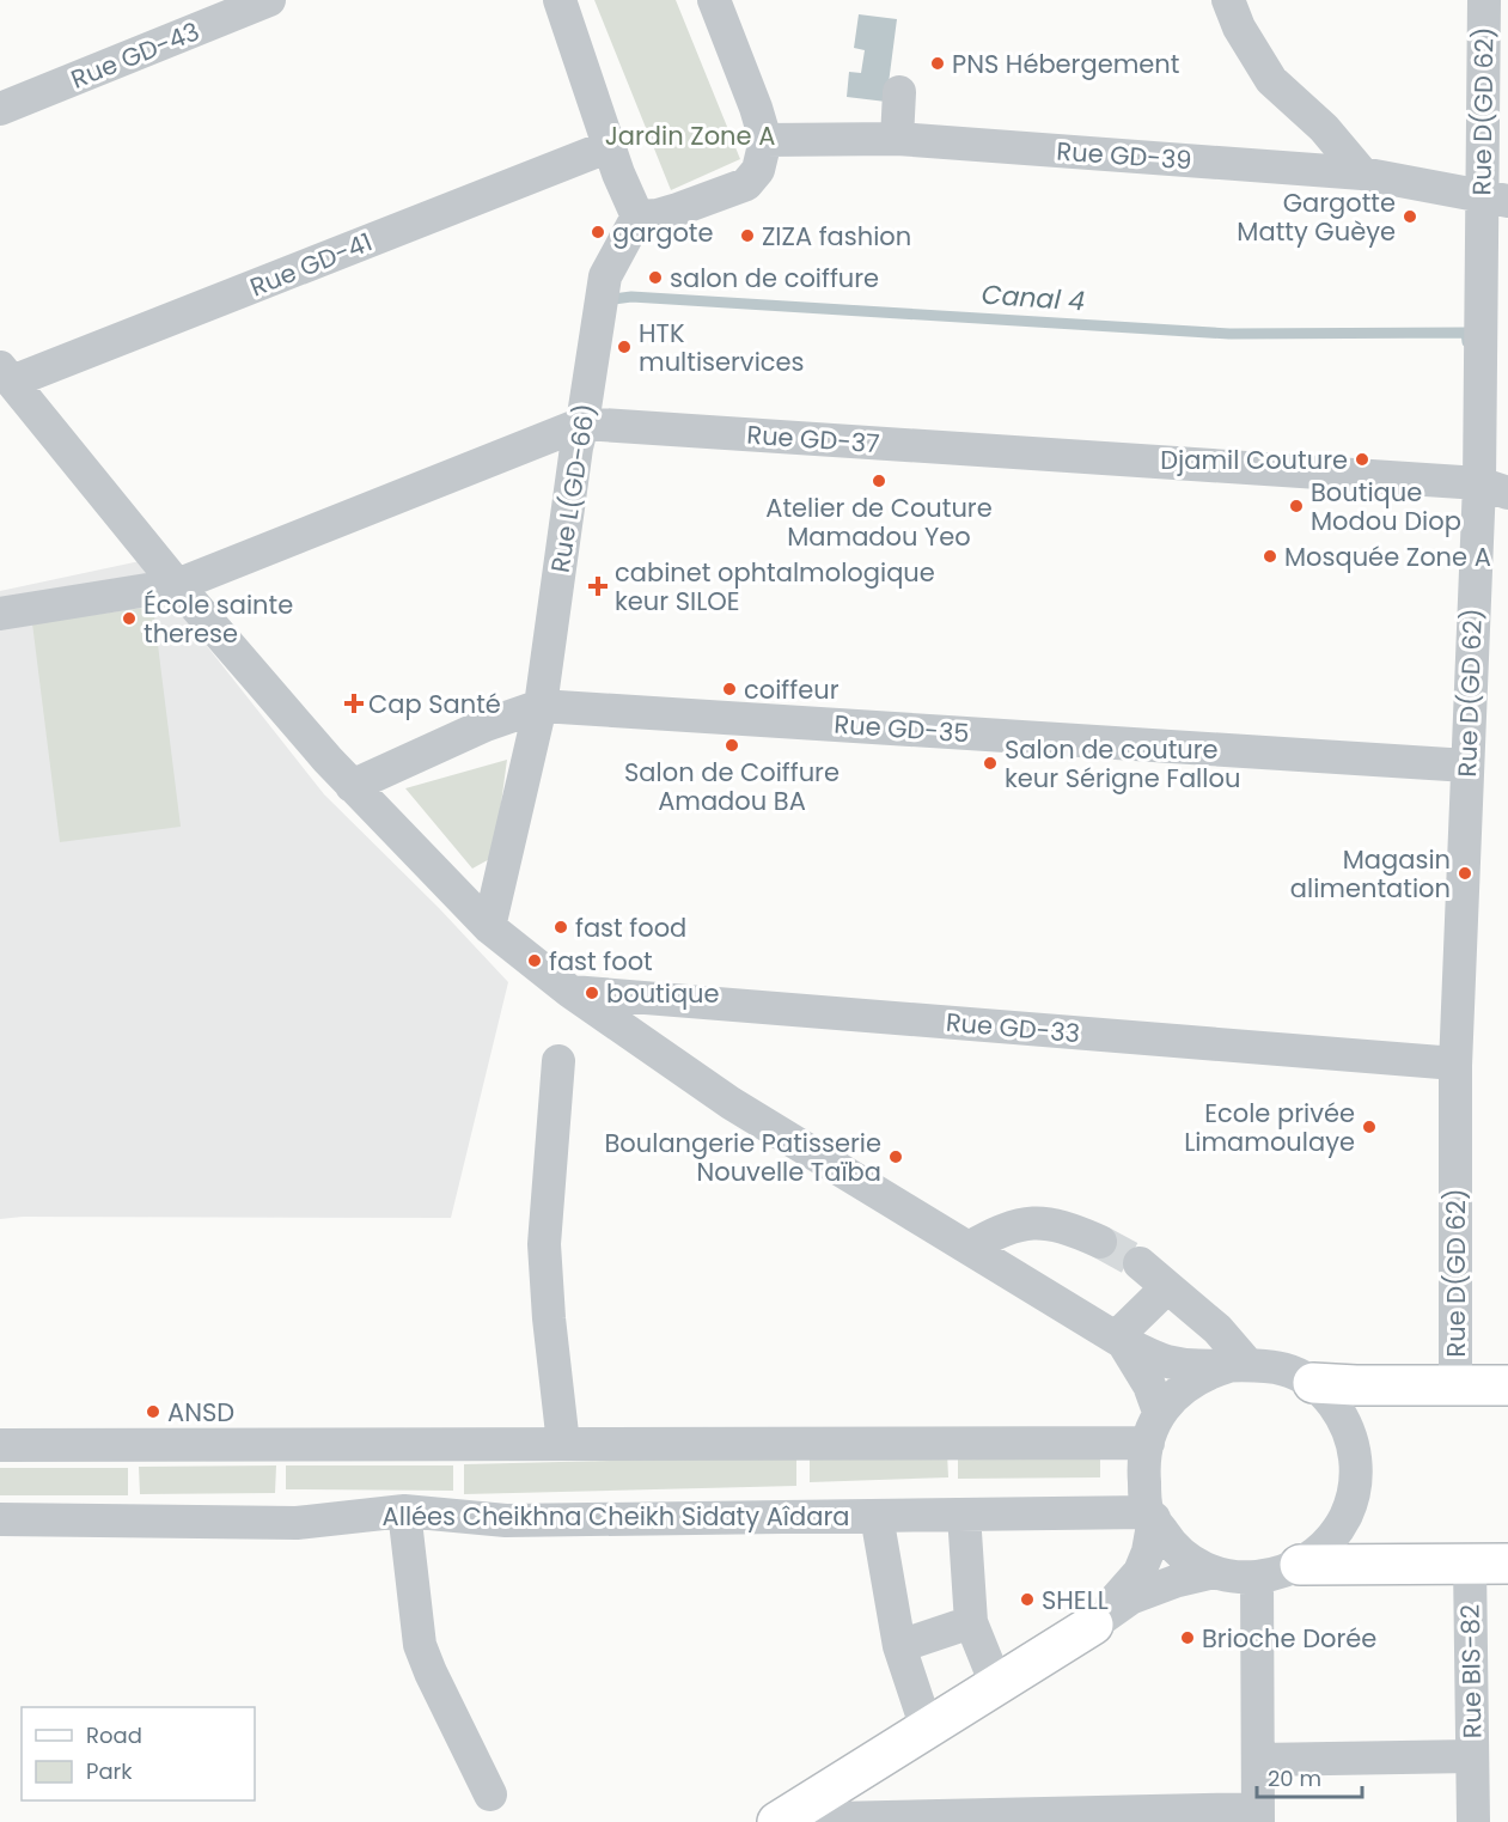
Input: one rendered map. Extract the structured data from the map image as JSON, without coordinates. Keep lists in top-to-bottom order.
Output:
{
  "streets": {
    "street": [
      "Rue GD-43",
      "Rue D(GD 62)",
      "Rue GD-39",
      "Rue GD-41",
      "Rue GD-37",
      "Rue L(GD-66)",
      "Rue GD-35",
      "Rue GD-33",
      "Allées Cheikhna Cheikh Sidaty Aîdara",
      "Rue BIS-82"
    ]
  },
  "crossings": [
    ["Rue D(GD 62)", "Rue GD-39"],
    ["Rue D(GD 62)", "Rue GD-37"],
    ["Rue D(GD 62)", "Rue GD-35"],
    ["Rue D(GD 62)", "Rue GD-33"],
    ["Rue GD-37", "Rue L(GD-66)"],
    ["Rue L(GD-66)", "Rue GD-35"]
  ],
  "water": ["Canal 4"],
  "parks": ["Jardin Zone A"],
  "places": {
    "other": [
      "PNS Hébergement",
      "Gargotte Matty Guèye",
      "gargote",
      "ZIZA fashion",
      "salon de coiffure",
      "HTK multiservices",
      "Djamil Couture",
      "Atelier de Couture Mamadou Yeo",
      "Boutique Modou Diop",
      "Mosquée Zone A",
      "École sainte therese",
      "coiffeur",
      "Salon de Coiffure Amadou BA",
      "Salon de couture keur Sérigne Fallou",
      "Magasin alimentation",
      "fast food",
      "fast foot",
      "boutique",
      "Ecole privée Limamoulaye",
      "Boulangerie Patisserie Nouvelle Taïba",
      "ANSD",
      "SHELL",
      "Brioche Dorée"
    ],
    "health": ["cabinet ophtalmologique keur SILOE", "Cap Santé"]
  },
  "legend": ["Road", "Park"],
  "scale_bar": "20 m"
}
